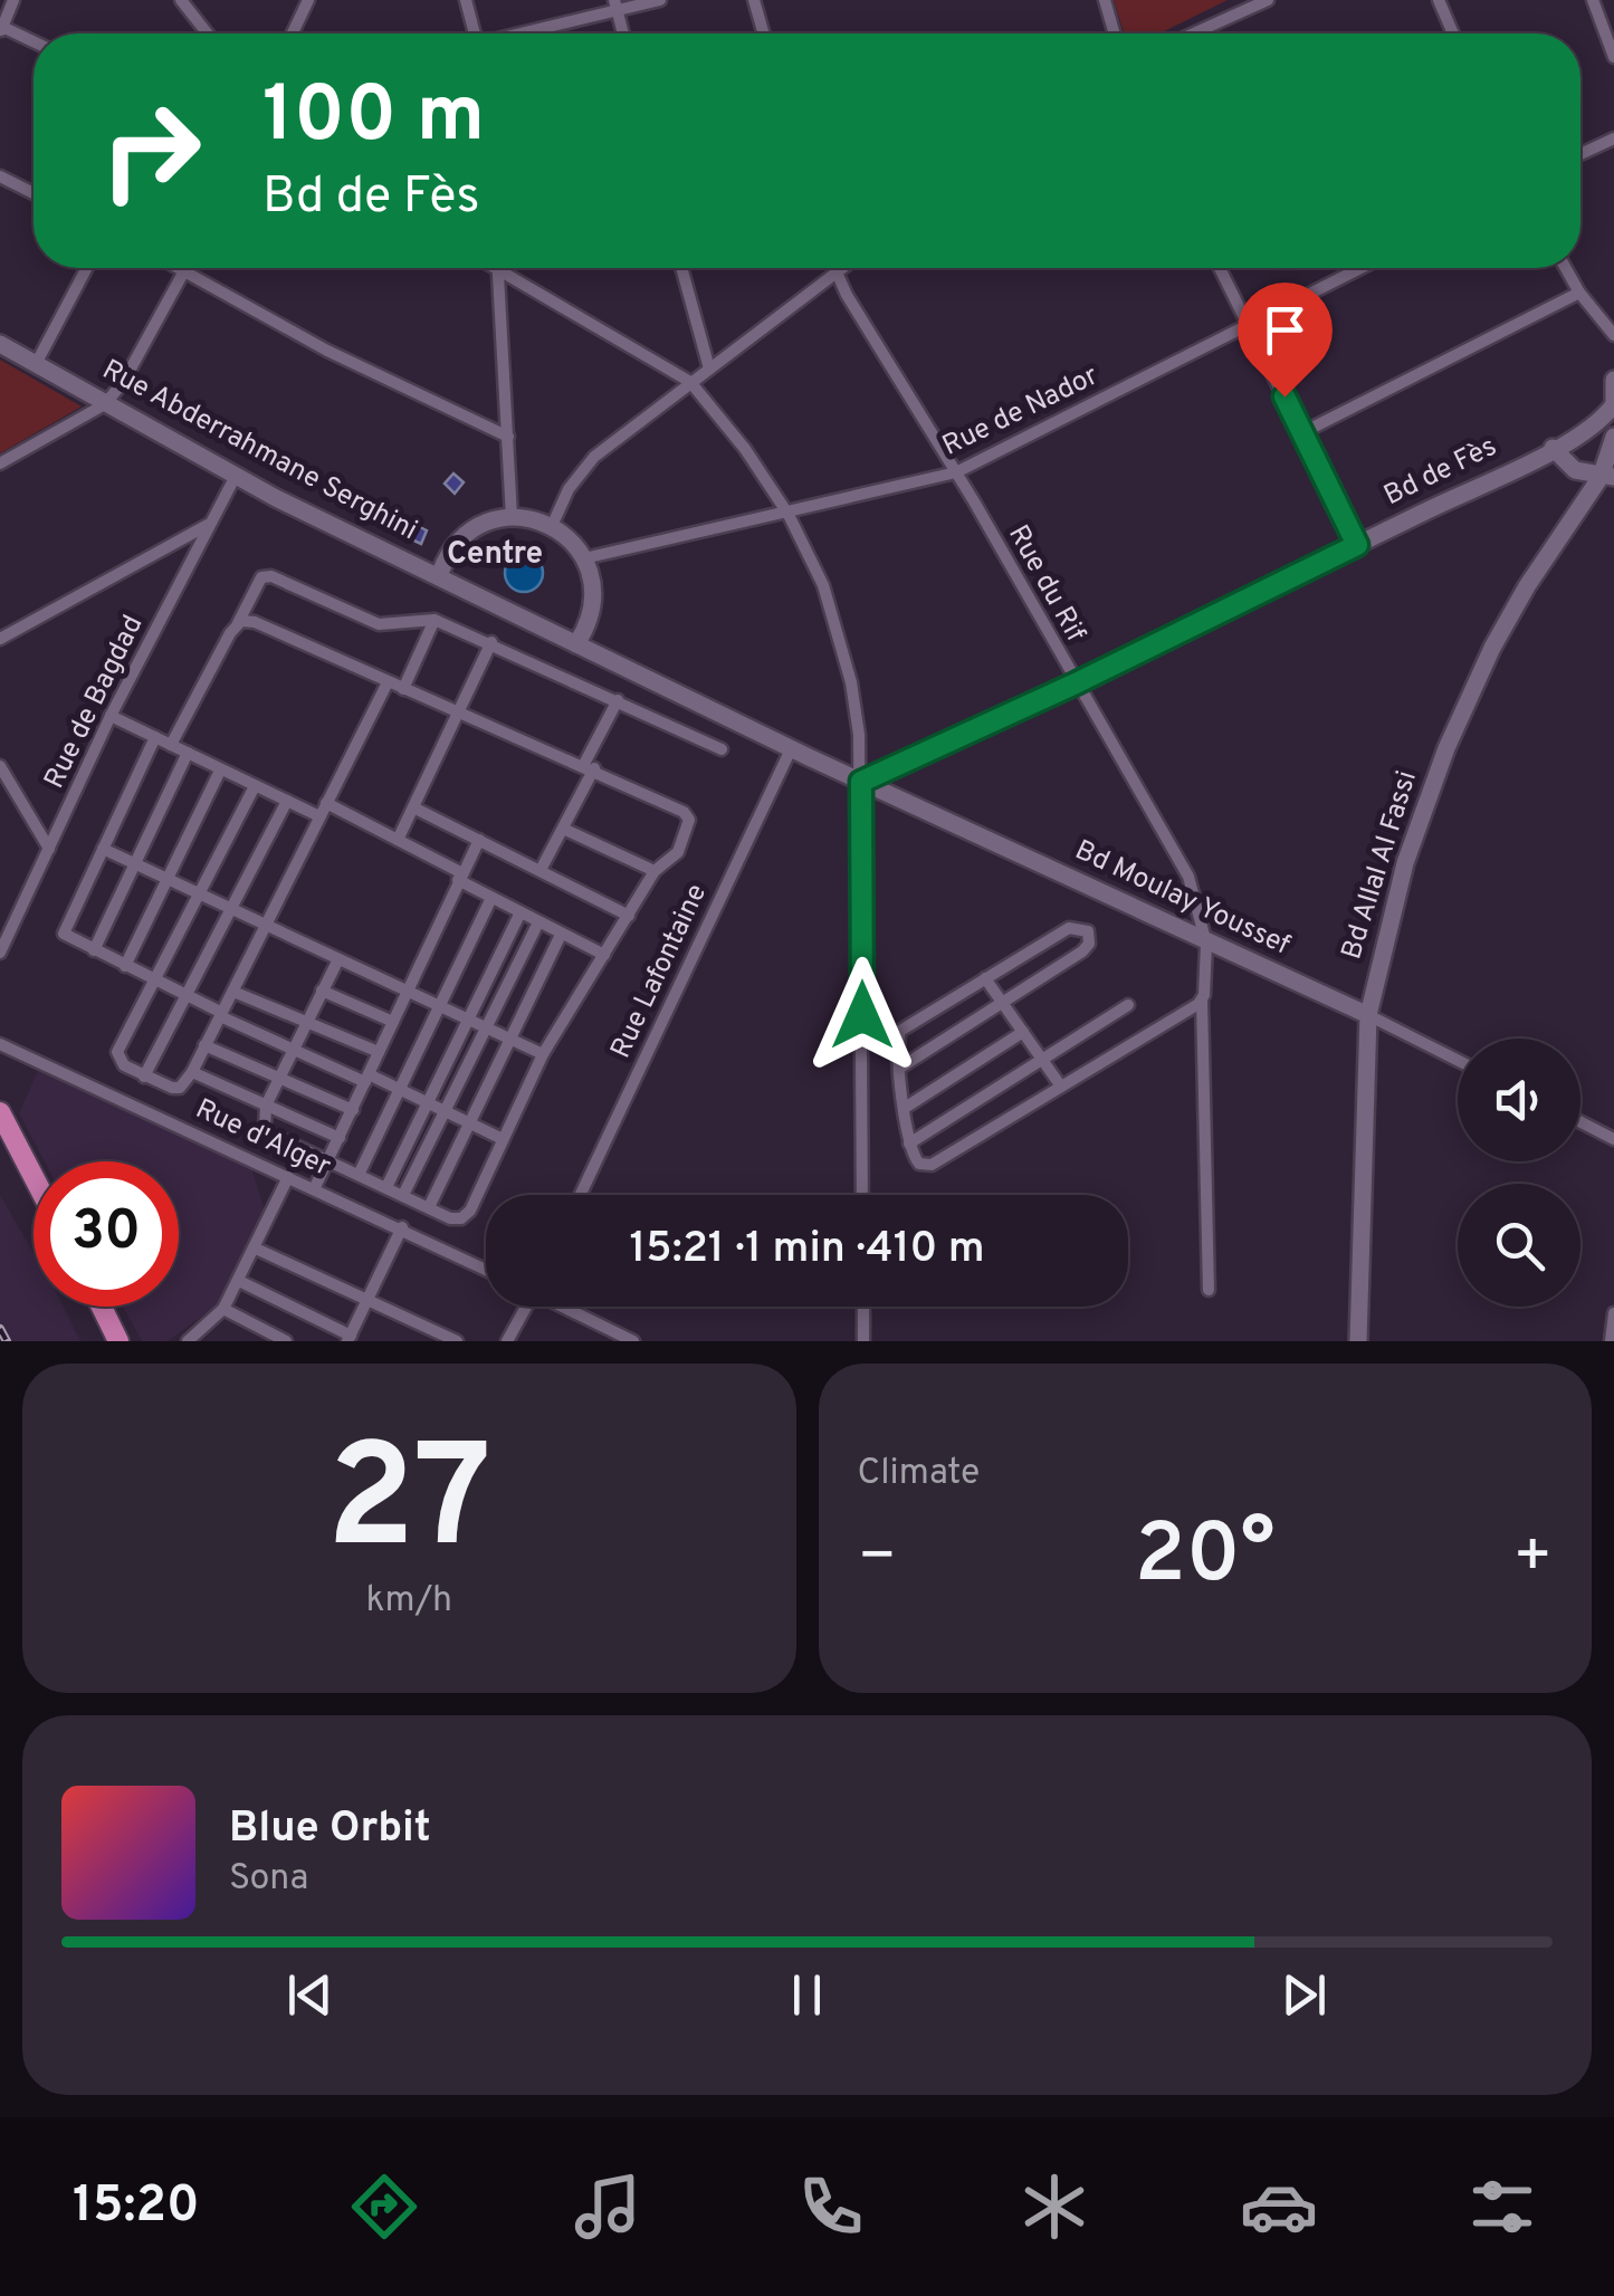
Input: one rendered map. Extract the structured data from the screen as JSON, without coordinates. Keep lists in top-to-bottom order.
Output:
{
  "streets": {
    "street": [
      "Rue de Nador",
      "Rue Abderrahmane Serghini",
      "Bd de Fès",
      "Rue du Rif",
      "Rue de Bagdad",
      "Bd Allal Al Fassi",
      "Bd Moulay Youssef",
      "Rue Lafontaine",
      "Rue d'Alger"
    ]
  },
  "crossings": [
    ["Rue de Nador", "Rue du Rif"],
    ["Rue Abderrahmane Serghini", "Rue de Bagdad"],
    ["Bd de Fès", "Rue du Rif"],
    ["Bd de Fès", "Bd Moulay Youssef"],
    ["Rue du Rif", "Bd Moulay Youssef"],
    ["Bd Allal Al Fassi", "Bd Moulay Youssef"]
  ],
  "districts": ["Centre"],
  "page": {
    "turn": ["100 m", "Bd de Fès"],
    "limit": "30",
    "trip": "15:21 · 1 min · 410 m",
    "tile": [
      ["27", "km/h"],
      "Climate"
    ],
    "heat": ["−", "20°", "+"],
    "song": ["Blue Orbit", "Sona"],
    "tabs": "15:20"
  }
}
